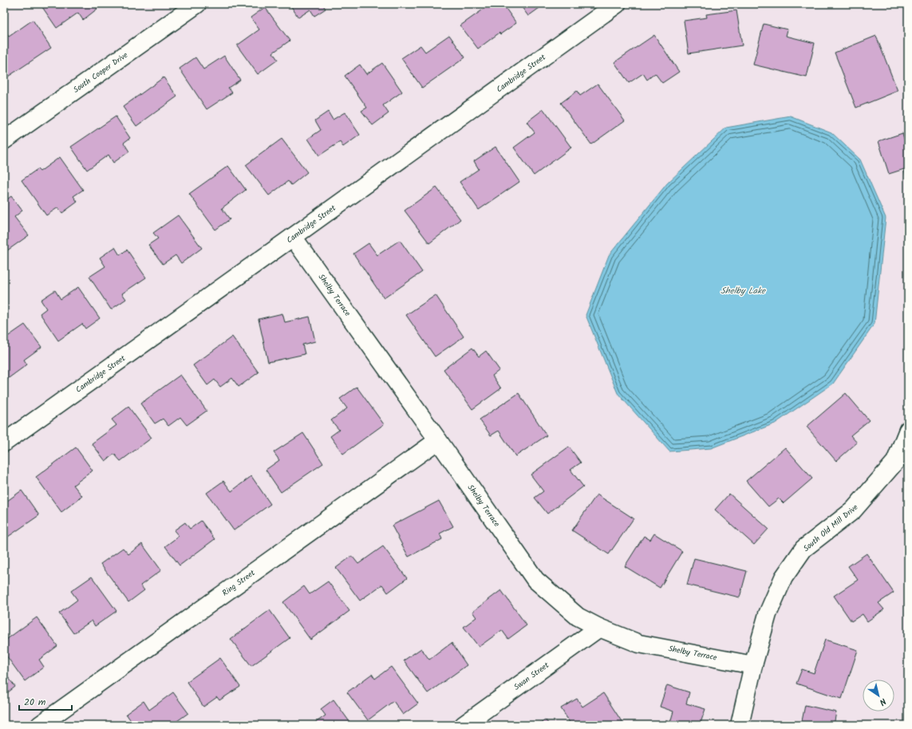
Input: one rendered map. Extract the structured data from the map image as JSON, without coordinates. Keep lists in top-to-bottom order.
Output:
{
  "streets": {
    "street": [
      "South Cooper Drive",
      "Cambridge Street",
      "Shelby Terrace",
      "South Old Mill Drive",
      "Ring Street",
      "Swan Street"
    ]
  },
  "crossings": [
    ["Cambridge Street", "Shelby Terrace"],
    ["Shelby Terrace", "South Old Mill Drive"],
    ["Shelby Terrace", "Ring Street"],
    ["Shelby Terrace", "Swan Street"]
  ],
  "water": ["Shelby Lake"],
  "scale_bar": "20 m",
  "north": "bottom right"
}
